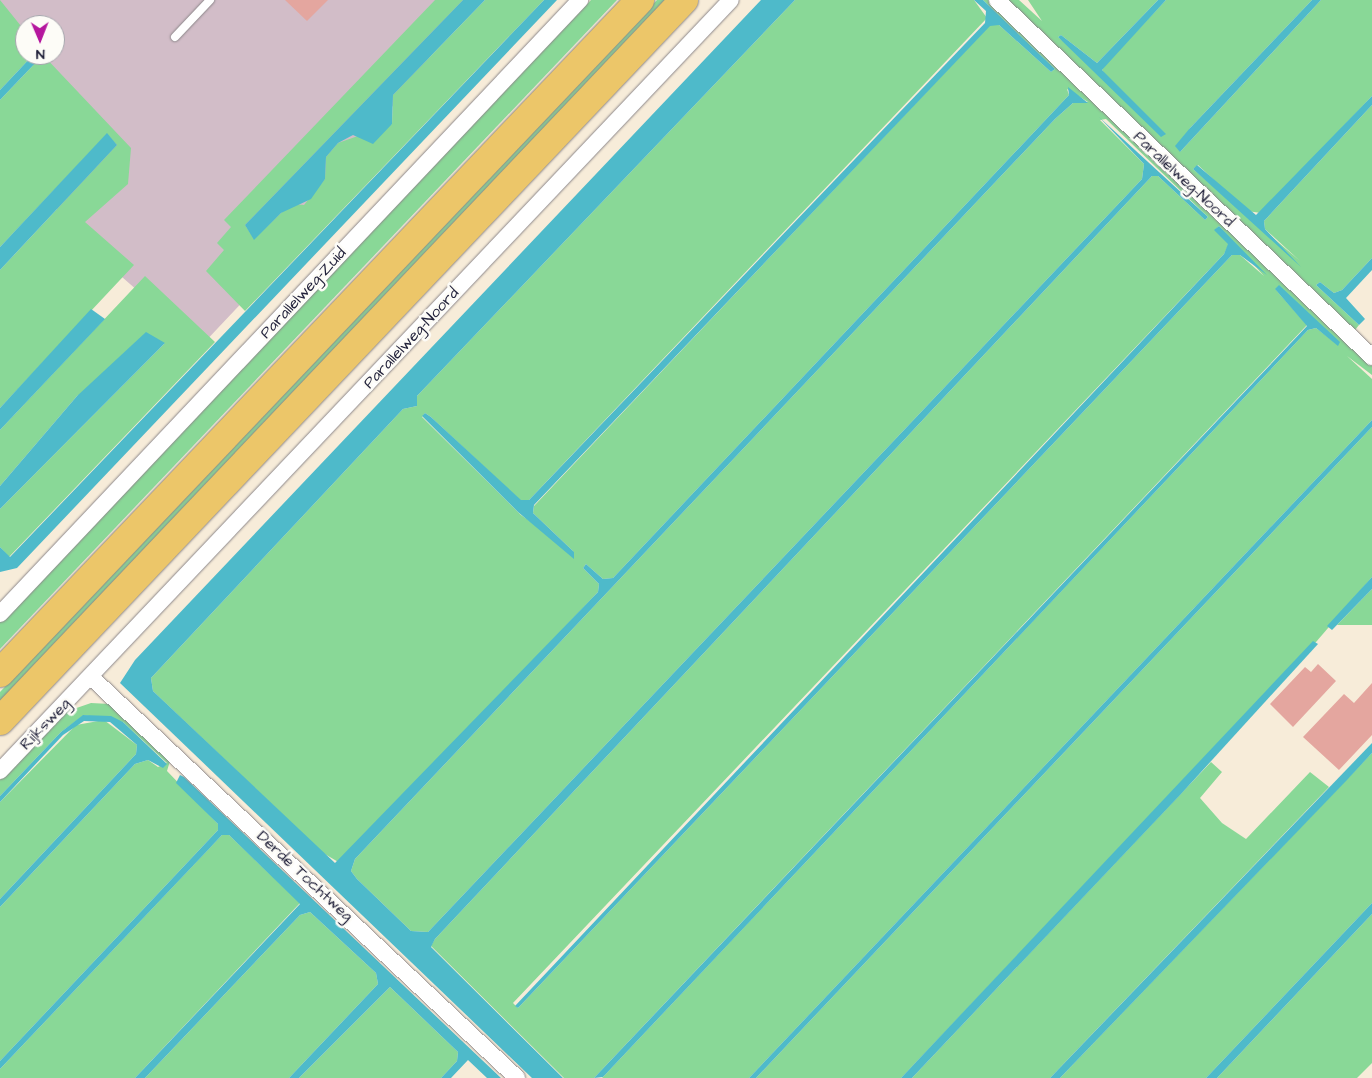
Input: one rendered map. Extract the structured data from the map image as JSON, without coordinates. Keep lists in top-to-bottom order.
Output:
{
  "streets": {
    "street": [
      "Parallelweg-Noord",
      "Parallelweg-Zuid",
      "Rijksweg",
      "Derde Tochtweg"
    ]
  },
  "crossings": [
    ["Parallelweg-Noord", "Rijksweg"],
    ["Parallelweg-Noord", "Derde Tochtweg"],
    ["Rijksweg", "Derde Tochtweg"]
  ],
  "north": "bottom"
}
